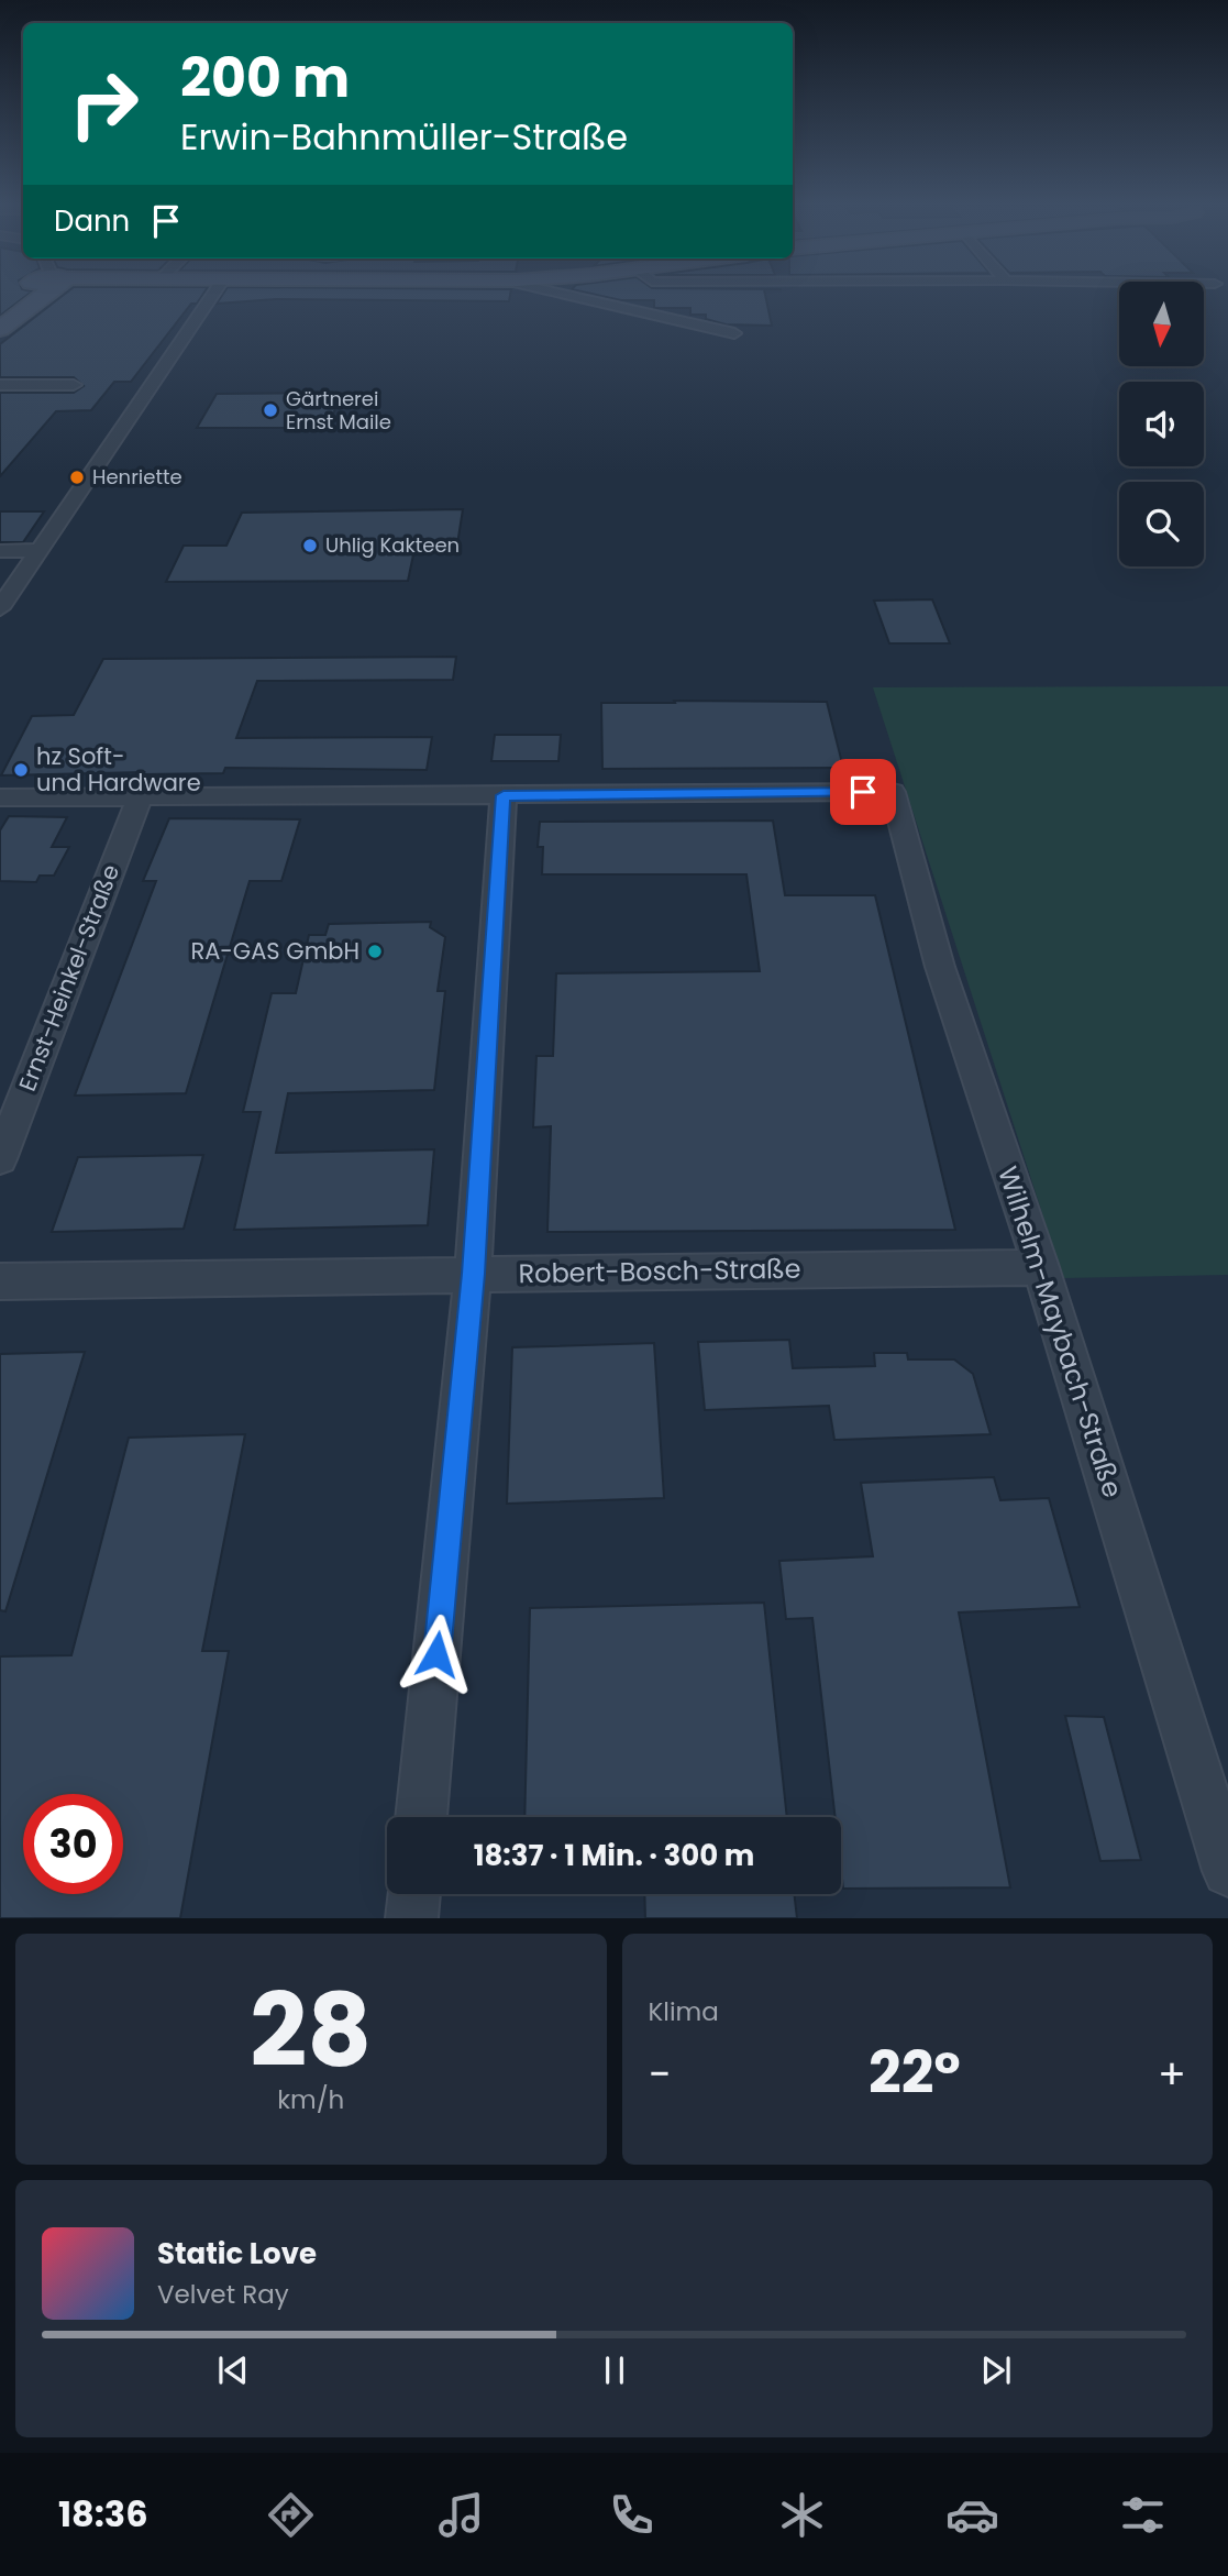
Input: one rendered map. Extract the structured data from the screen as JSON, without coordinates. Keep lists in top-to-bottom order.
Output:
{
  "streets": {
    "street": ["Ernst-Heinkel-Straße", "Robert-Bosch-Straße", "Wilhelm-Maybach-Straße"]
  },
  "crossings": [
    ["Robert-Bosch-Straße", "Wilhelm-Maybach-Straße"]
  ],
  "places": [
    "Gärtnerei Ernst Maile",
    "Henriette",
    "Uhlig Kakteen",
    "hz Soft- und Hardware",
    "RA-GAS GmbH"
  ],
  "north": "bottom",
  "page": {
    "turn": ["200 m", "Erwin-Bahnmüller-Straße"],
    "then": "Dann",
    "limit": "30",
    "trip": "18:37 · 1 Min. · 300 m",
    "tile": [
      ["28", "km/h"],
      "Klima"
    ],
    "heat": ["−", "22°", "+"],
    "song": ["Static Love", "Velvet Ray"],
    "tabs": "18:36"
  }
}
